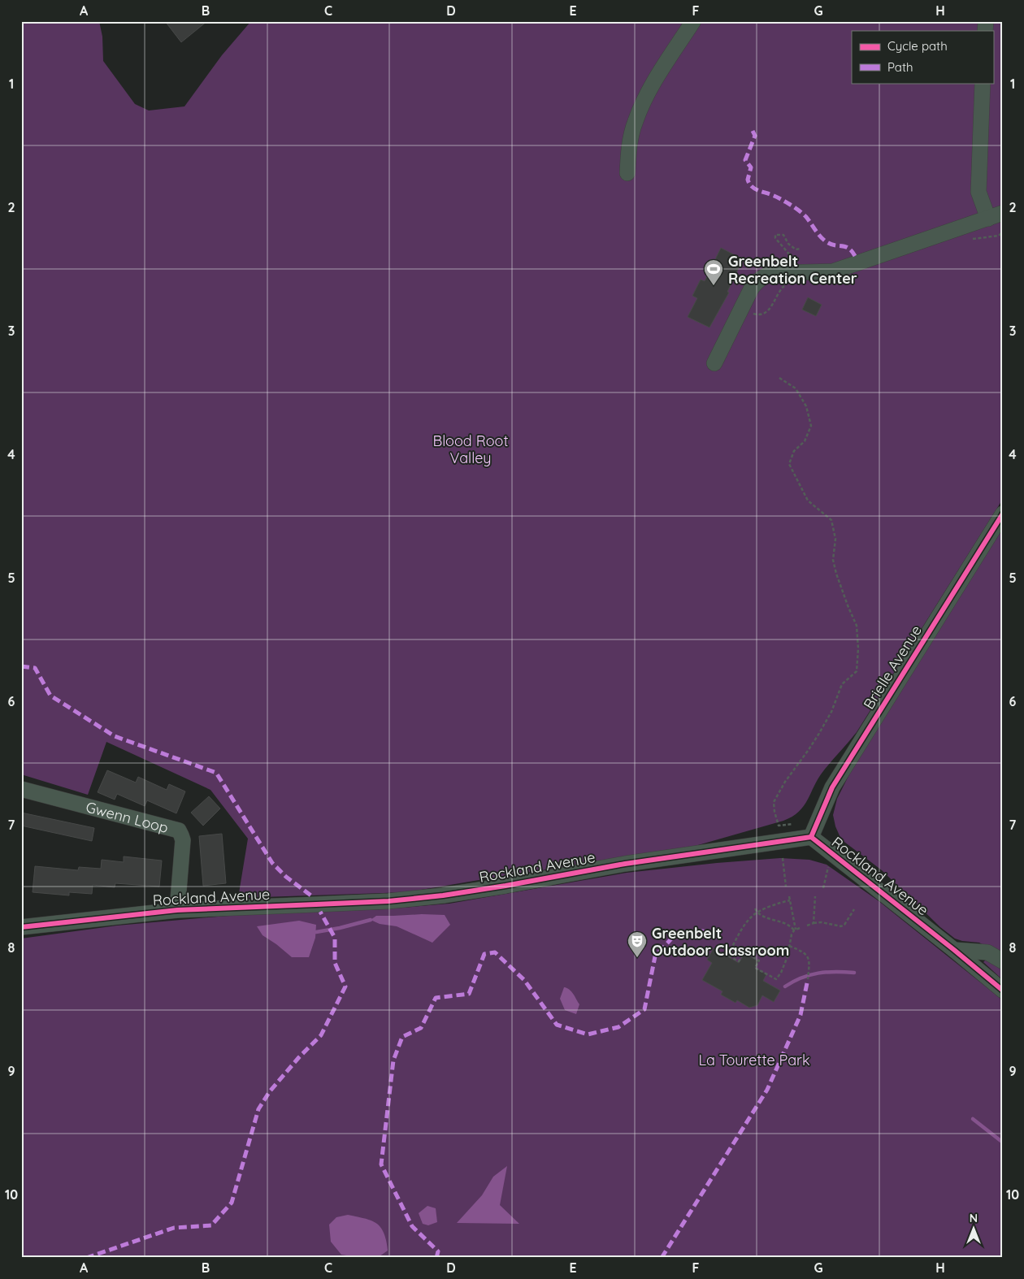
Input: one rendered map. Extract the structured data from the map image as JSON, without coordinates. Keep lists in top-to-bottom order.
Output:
{
  "streets": {
    "street": ["Brielle Avenue", "Gwenn Loop", "Rockland Avenue"]
  },
  "crossings": [
    ["Brielle Avenue", "Rockland Avenue"],
    ["Gwenn Loop", "Rockland Avenue"]
  ],
  "parks": ["Blood Root Valley", "La Tourette Park"],
  "places": {
    "sports": ["Greenbelt Recreation Center"],
    "theatre": ["Greenbelt Outdoor Classroom"]
  },
  "legend": ["Cycle path", "Path"],
  "north": "top",
  "grid": {
    "columns": [
      "A",
      "B",
      "C",
      "D",
      "E",
      "F",
      "G",
      "H"
    ],
    "rows": [
      "1",
      "2",
      "3",
      "4",
      "5",
      "6",
      "7",
      "8",
      "9",
      "10"
    ]
  }
}
